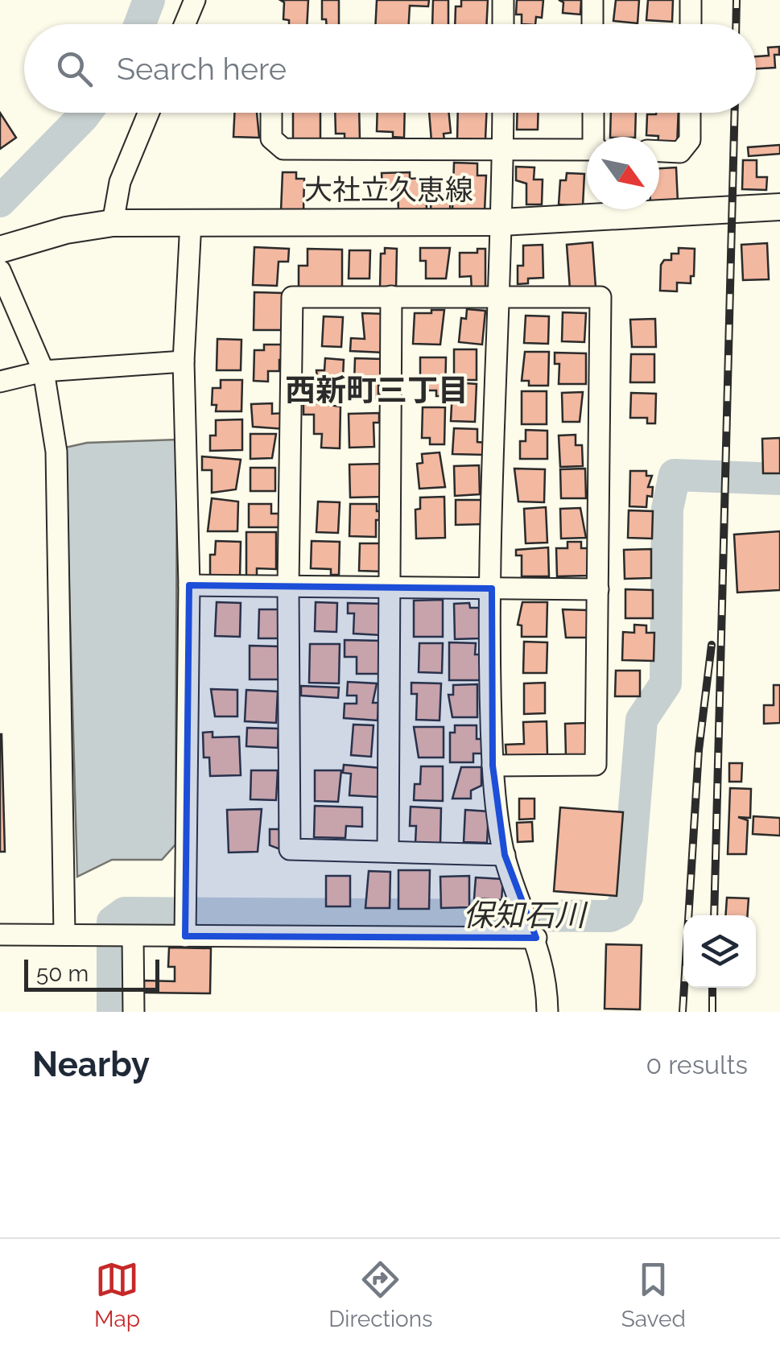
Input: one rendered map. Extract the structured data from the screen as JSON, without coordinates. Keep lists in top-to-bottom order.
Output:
{
  "streets": {
    "main road": ["大社立久恵線"]
  },
  "districts": ["西新町三丁目"],
  "water": ["保知石川"],
  "scale_bar": "50 m",
  "north": "bottom right",
  "page": {
    "search": "Search here",
    "scale": "50 m",
    "heading": ["Nearby", "0 results"],
    "nav": ["Map", "Directions", "Saved"]
  }
}
